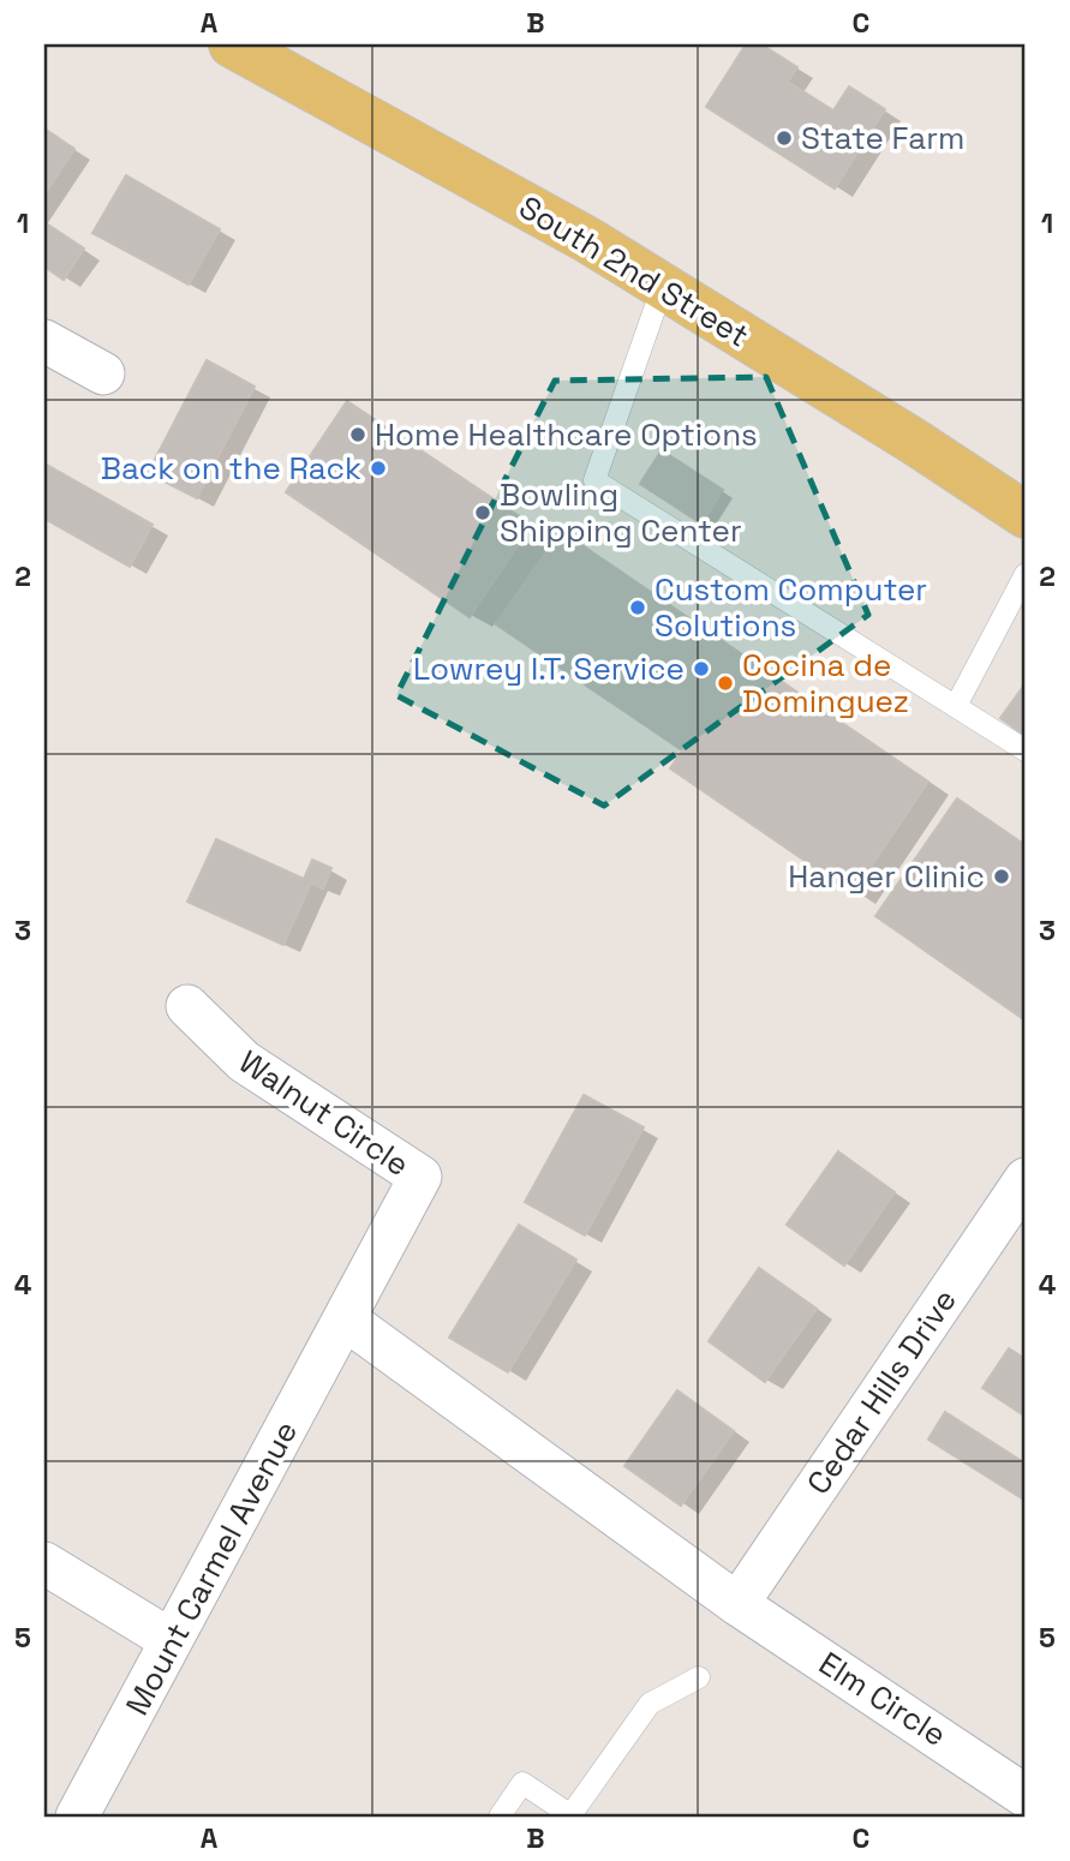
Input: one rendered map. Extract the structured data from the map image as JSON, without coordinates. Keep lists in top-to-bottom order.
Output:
{
  "streets": {
    "main road": ["South 2nd Street"],
    "street": [
      "Walnut Circle",
      "Cedar Hills Drive",
      "Mount Carmel Avenue",
      "Elm Circle"
    ]
  },
  "crossings": [
    ["Walnut Circle", "Mount Carmel Avenue"],
    ["Walnut Circle", "Elm Circle"],
    ["Cedar Hills Drive", "Elm Circle"],
    ["Mount Carmel Avenue", "Elm Circle"]
  ],
  "places": [
    "State Farm",
    "Home Healthcare Options",
    "Back on the Rack",
    "Bowling Shipping Center",
    "Custom Computer Solutions",
    "Lowrey I.T. Service",
    "Cocina de Dominguez",
    "Hanger Clinic"
  ],
  "grid": {
    "columns": ["A", "B", "C"],
    "rows": [
      "1",
      "2",
      "3",
      "4",
      "5"
    ]
  }
}
